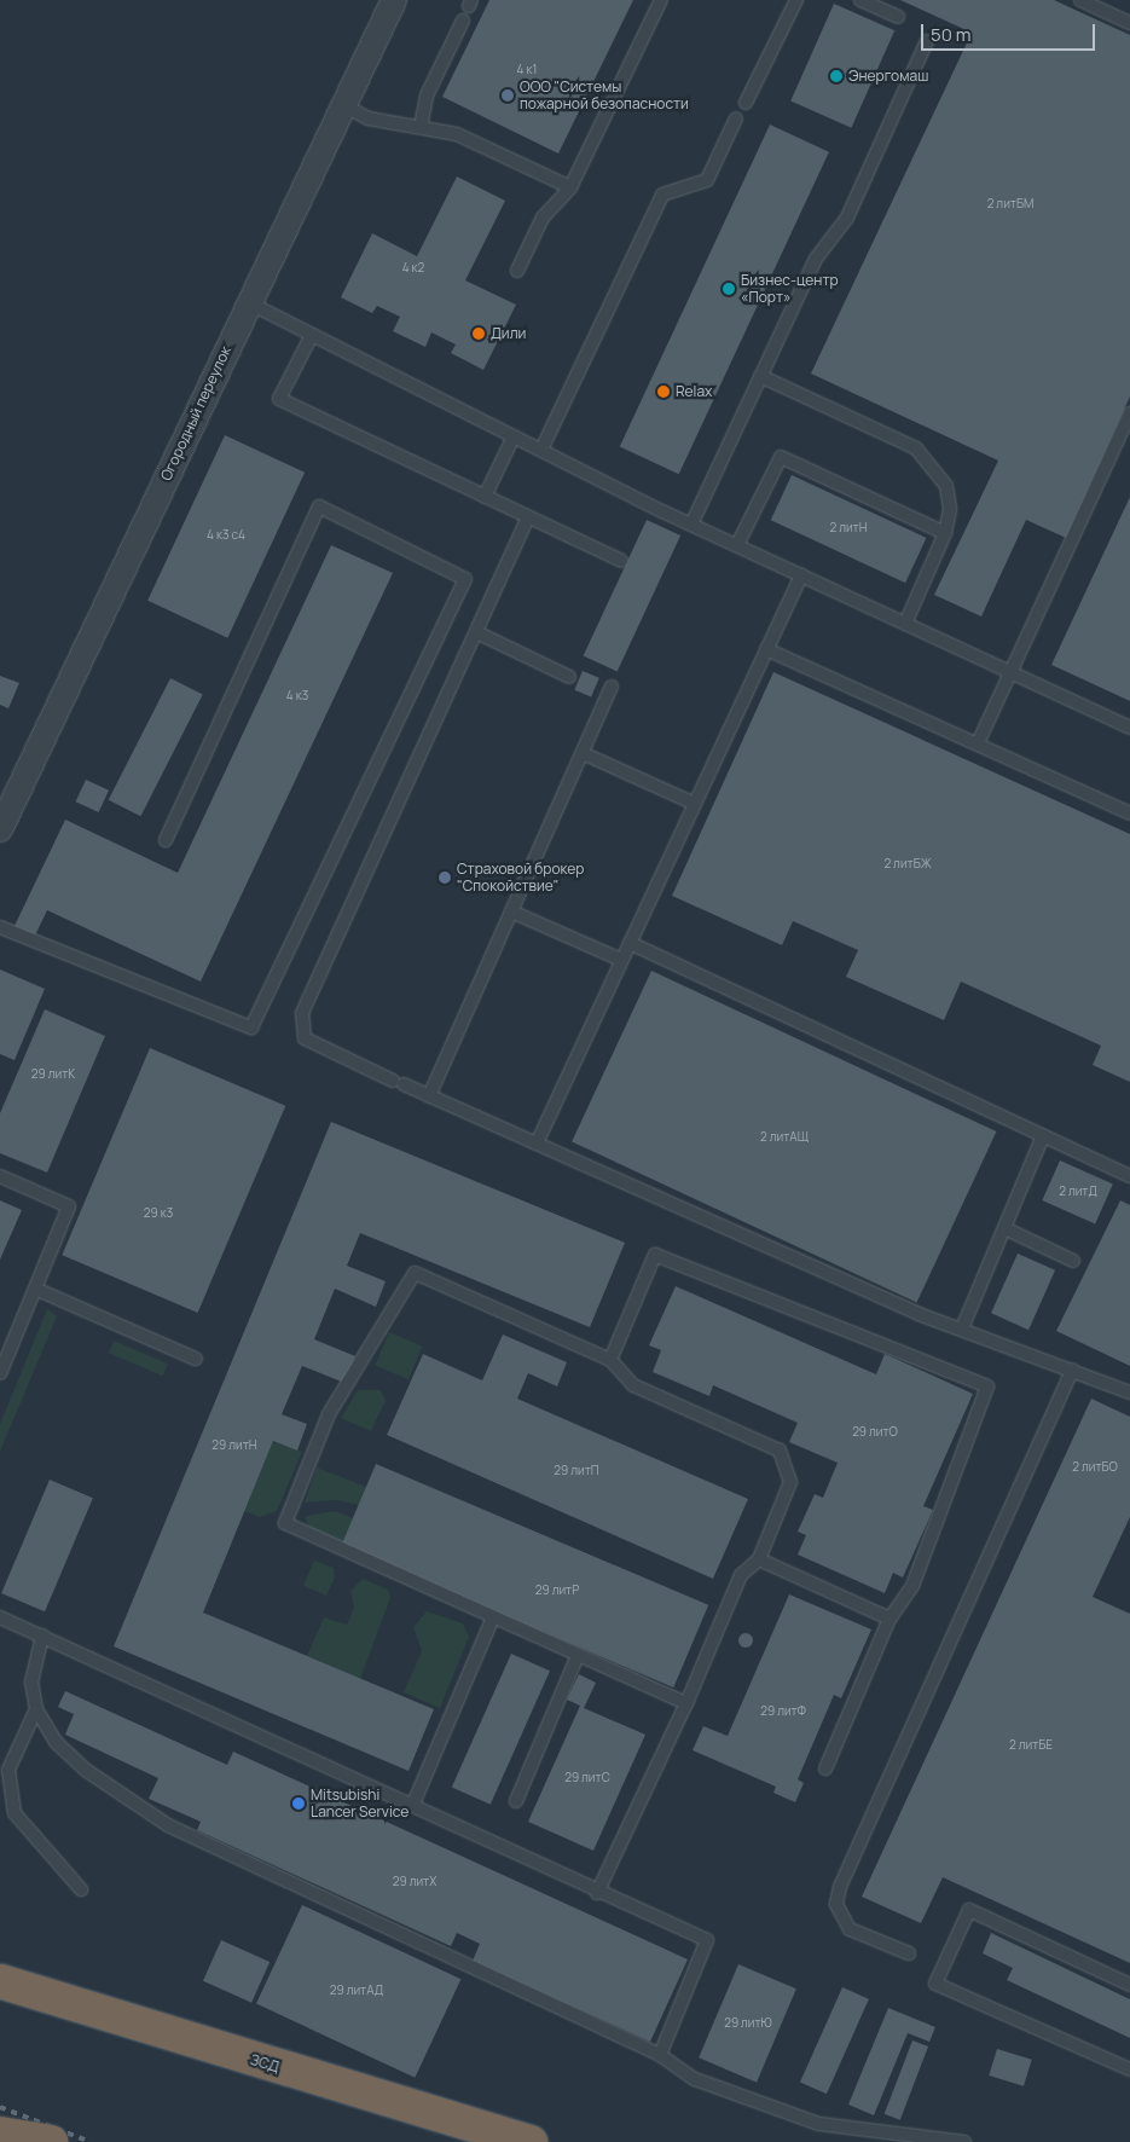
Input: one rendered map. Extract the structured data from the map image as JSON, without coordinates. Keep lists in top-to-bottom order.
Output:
{
  "streets": {
    "highway": ["ЗСД"],
    "street": ["Огородный переулок"]
  },
  "places": [
    "Энергомаш",
    "ООО \"Системы пожарной безопасности",
    "Бизнес-центр «Порт»",
    "Дили",
    "Relax",
    "Страховой брокер \"Спокойствие\"",
    "Mitsubishi Lancer Service"
  ],
  "house_numbers": [
    "4 к1",
    "2 литБМ",
    "4 к2",
    "2 литН",
    "4 к3 с4",
    "4 к3",
    "2 литБЖ",
    "29 литК",
    "2 литАЩ",
    "2 литД",
    "29 к3",
    "29 литО",
    "29 литН",
    "2 литБО",
    "29 литП",
    "29 литР",
    "29 литФ",
    "2 литБЕ",
    "29 литC",
    "29 литХ",
    "29 литАД",
    "29 литЮ"
  ],
  "scale_bar": "50 m"
}
